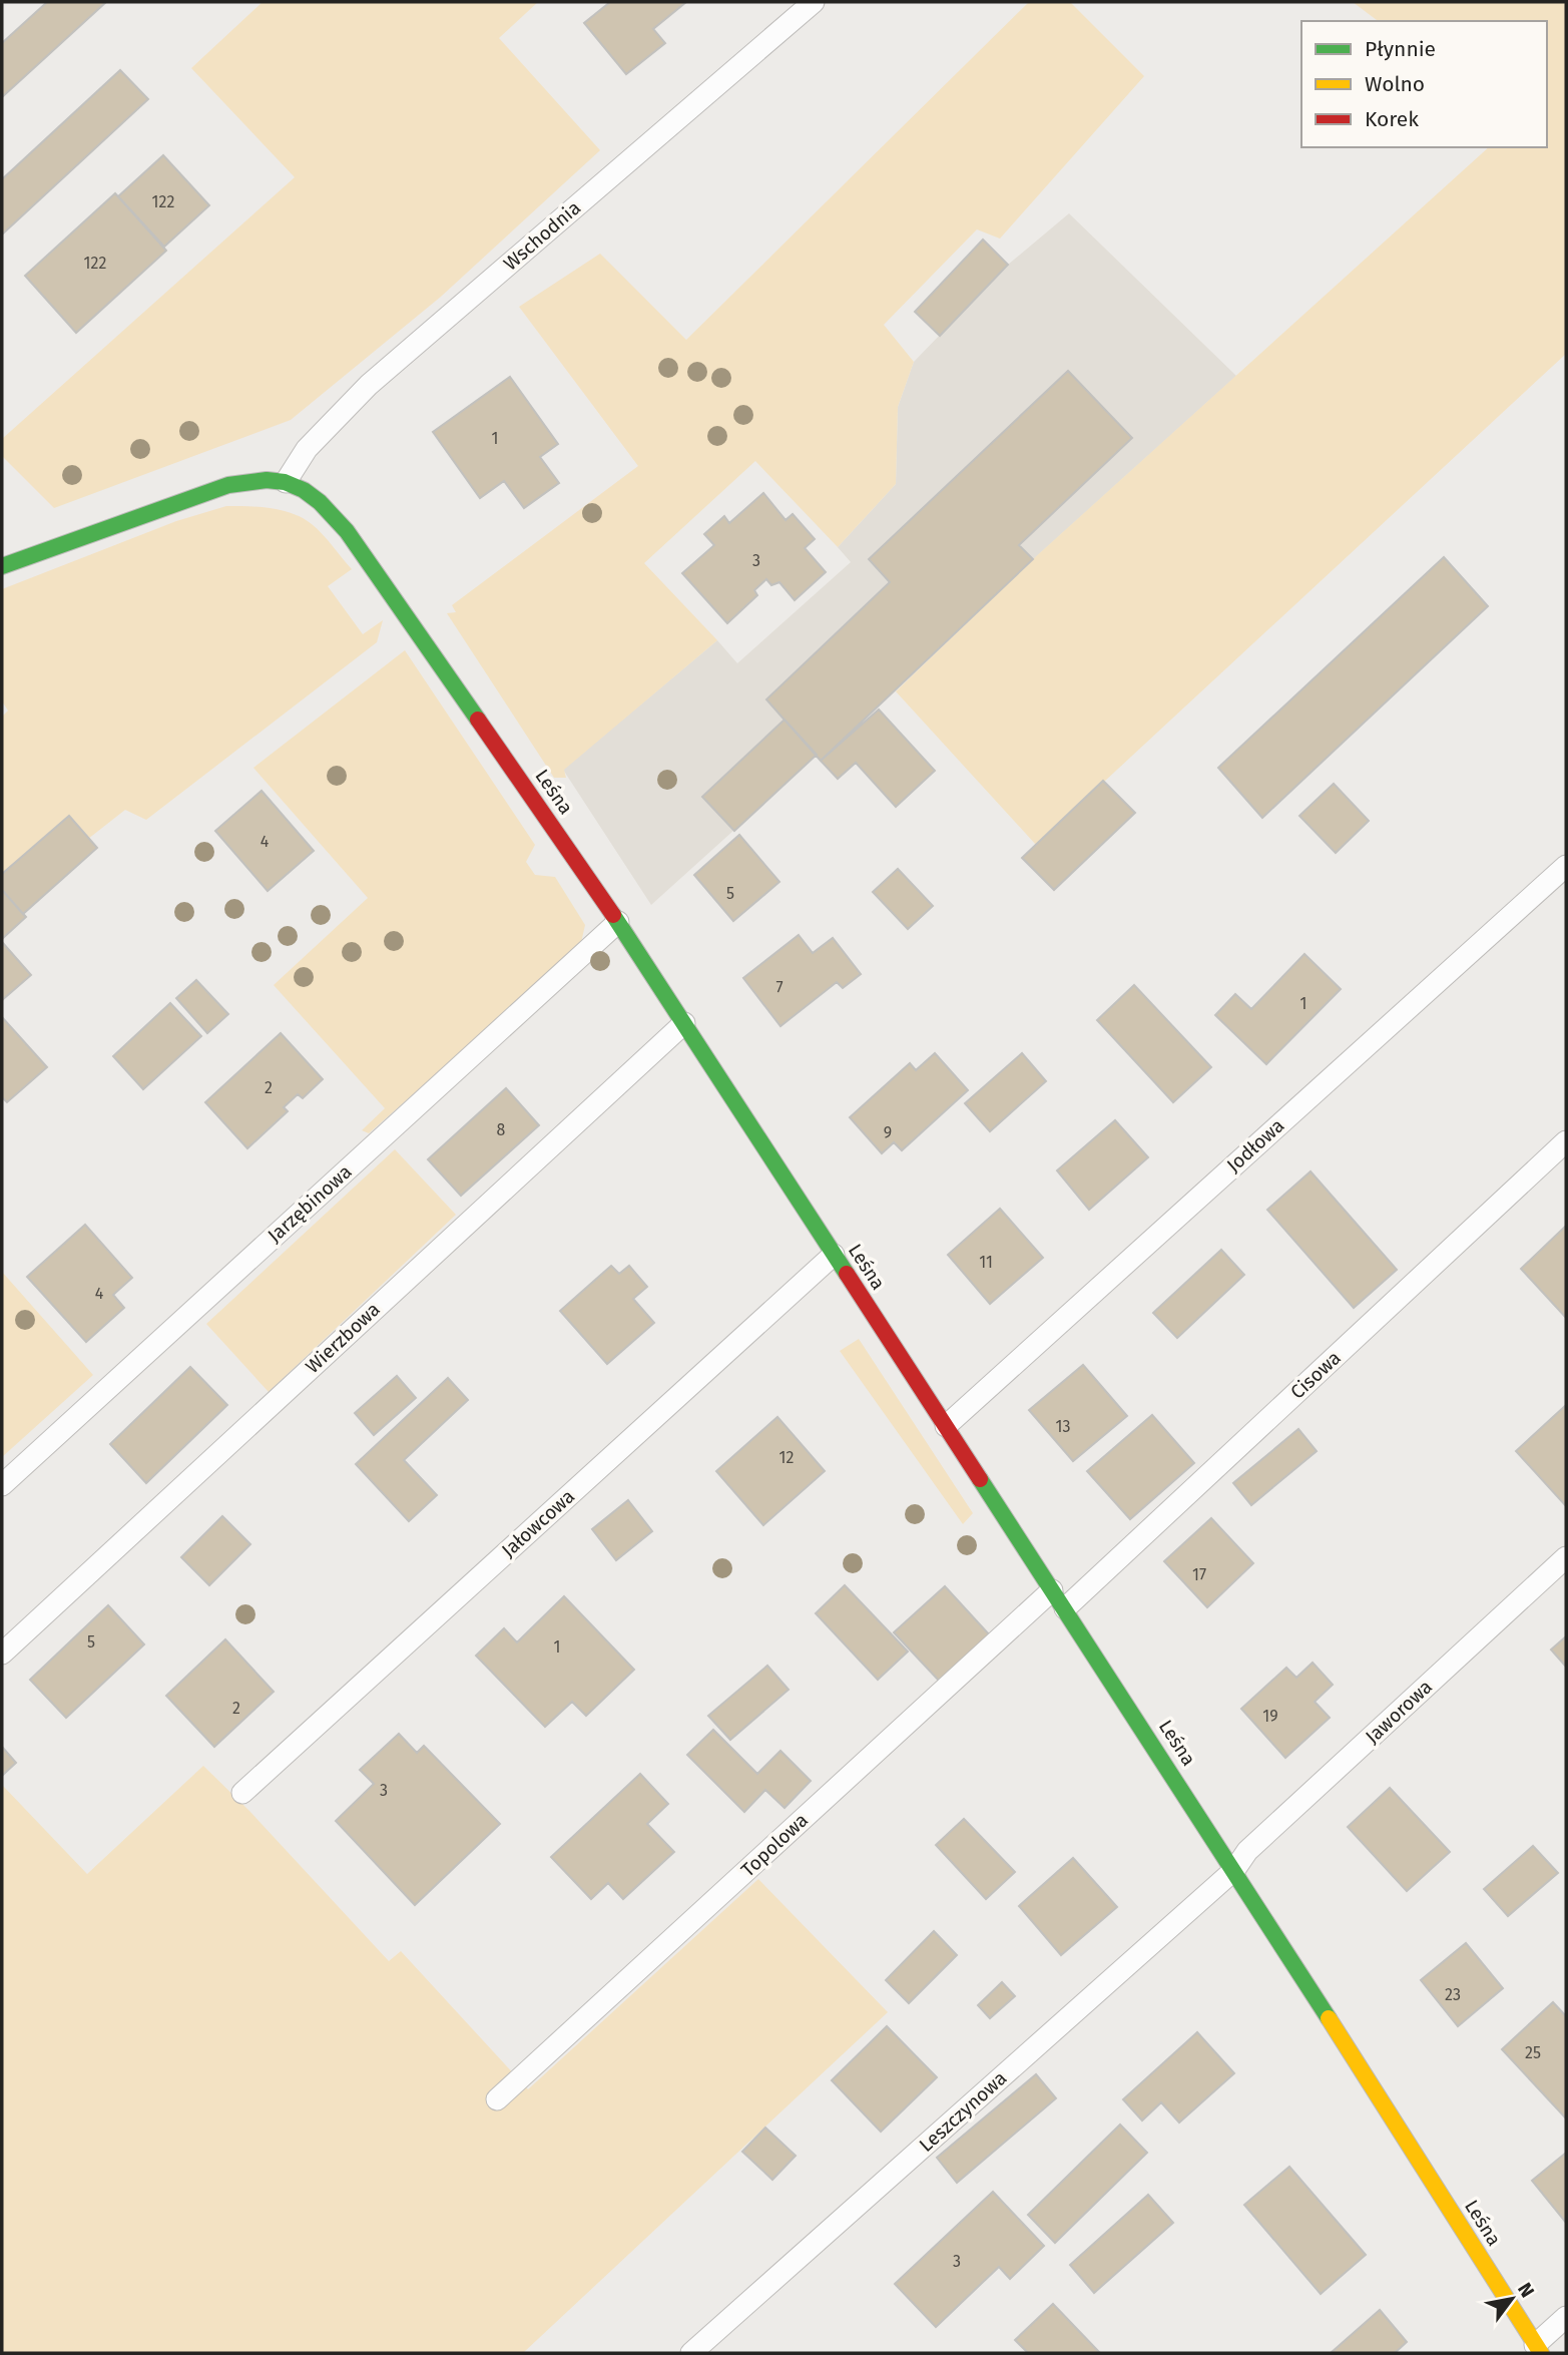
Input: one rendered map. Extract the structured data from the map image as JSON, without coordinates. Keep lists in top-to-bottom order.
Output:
{
  "streets": {
    "street": ["Leśna"],
    "lane": [
      "Wschodnia",
      "Jodłowa",
      "Jarzębinowa",
      "Wierzbowa",
      "Cisowa",
      "Jałowcowa",
      "Jaworowa",
      "Topolowa",
      "Leszczynowa"
    ]
  },
  "crossings": [
    ["Wschodnia", "Leśna"],
    ["Leśna", "Jodłowa"],
    ["Leśna", "Jarzębinowa"],
    ["Leśna", "Wierzbowa"],
    ["Leśna", "Cisowa"],
    ["Leśna", "Jałowcowa"],
    ["Leśna", "Jaworowa"],
    ["Leśna", "Topolowa"],
    ["Leśna", "Leszczynowa"],
    ["Jaworowa", "Leszczynowa"]
  ],
  "house_numbers": [
    "122",
    "122",
    "1",
    "3",
    "4",
    "5",
    "7",
    "1",
    "2",
    "8",
    "9",
    "11",
    "4",
    "13",
    "12",
    "17",
    "5",
    "1",
    "2",
    "19",
    "3",
    "23",
    "25",
    "3"
  ],
  "legend": ["Płynnie", "Wolno", "Korek"],
  "north": "top right"
}
